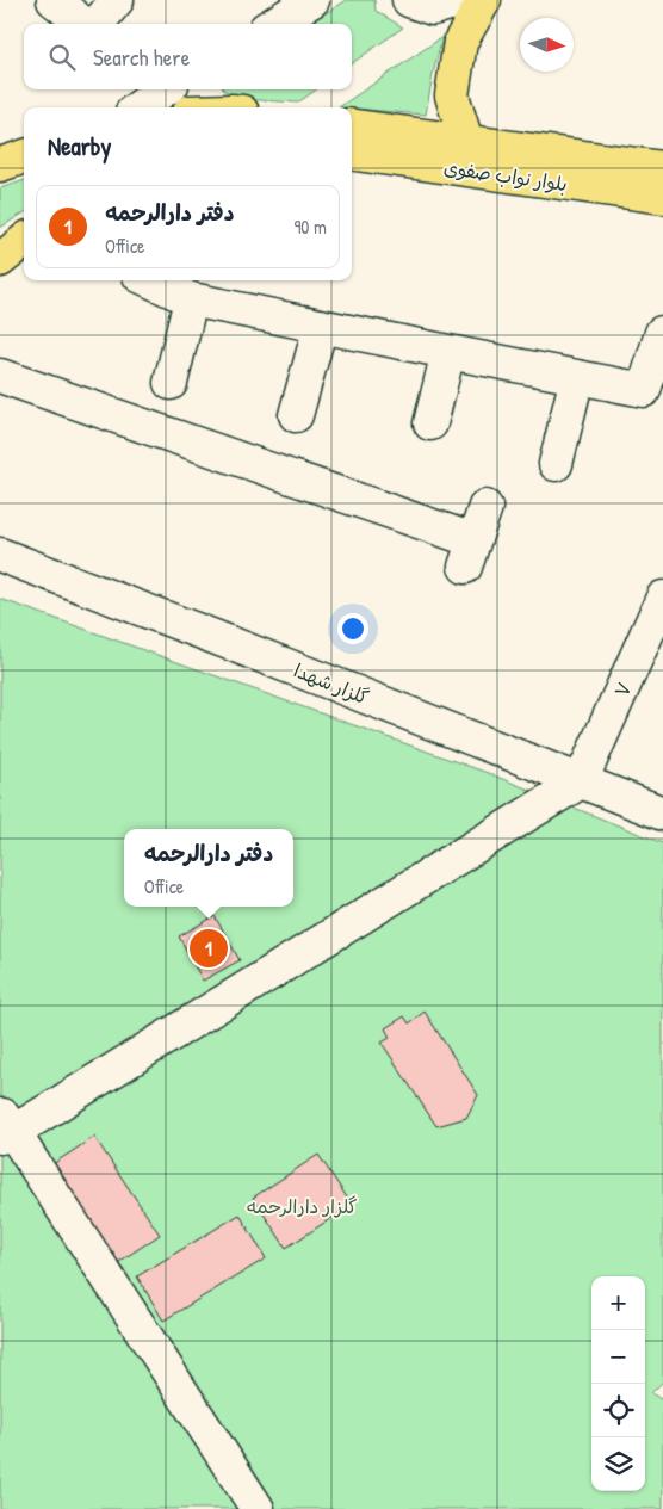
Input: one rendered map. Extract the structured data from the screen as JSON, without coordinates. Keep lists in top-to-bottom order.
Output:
{
  "streets": {
    "main road": ["بلوار نواب صفوی"],
    "street": ["گلزار شهدا", "۷"]
  },
  "crossings": [
    ["گلزار شهدا", "۷"]
  ],
  "parks": ["گلزار دارالرحمه"],
  "north": "right",
  "page": {
    "search": "Search here",
    "heading": "Nearby",
    "list": [
      {
        "mark": "1",
        "name": "دفتر دارالرحمه",
        "note": "Office",
        "value": "90 m"
      }
    ],
    "popup": ["دفتر دارالرحمه", "Office"],
    "pins": "1",
    "map_buttons": ["+", "−"]
  }
}
